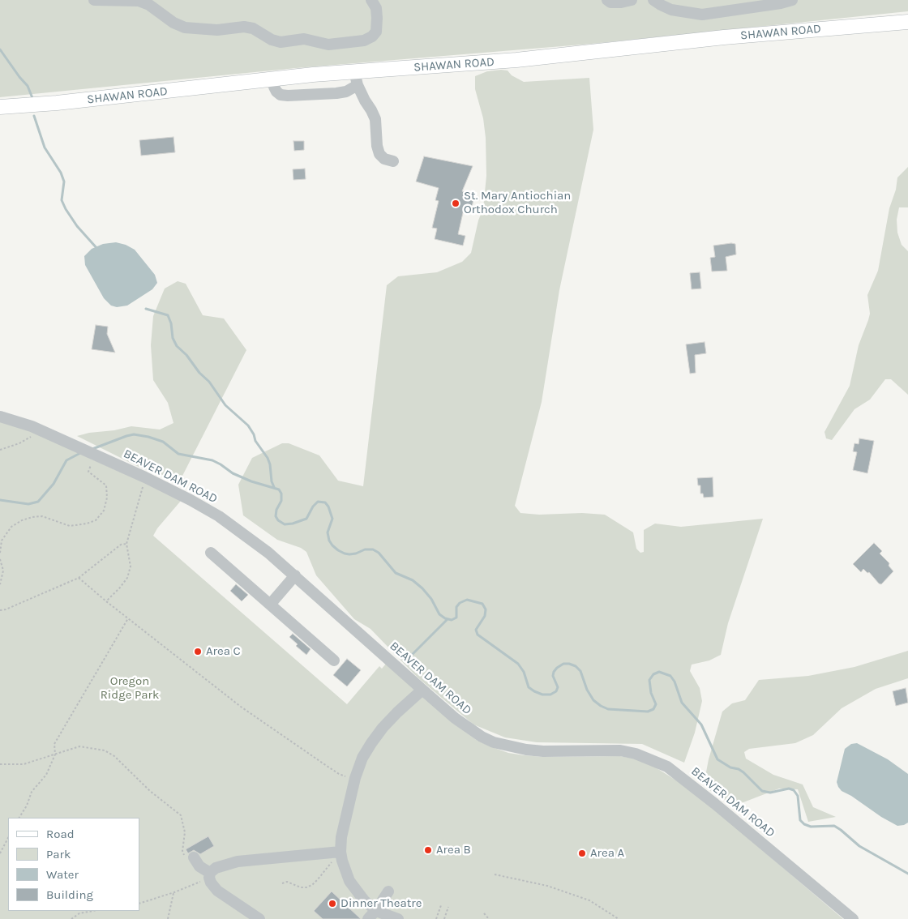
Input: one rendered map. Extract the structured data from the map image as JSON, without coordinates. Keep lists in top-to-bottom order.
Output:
{
  "streets": {
    "main road": ["SHAWAN ROAD"],
    "street": ["BEAVER DAM ROAD"]
  },
  "parks": ["Oregon Ridge Park"],
  "places": [
    "St. Mary Antiochian Orthodox Church",
    "Area C",
    "Area B",
    "Area A",
    "Dinner Theatre"
  ],
  "legend": [
    "Road",
    "Park",
    "Water",
    "Building"
  ]
}
